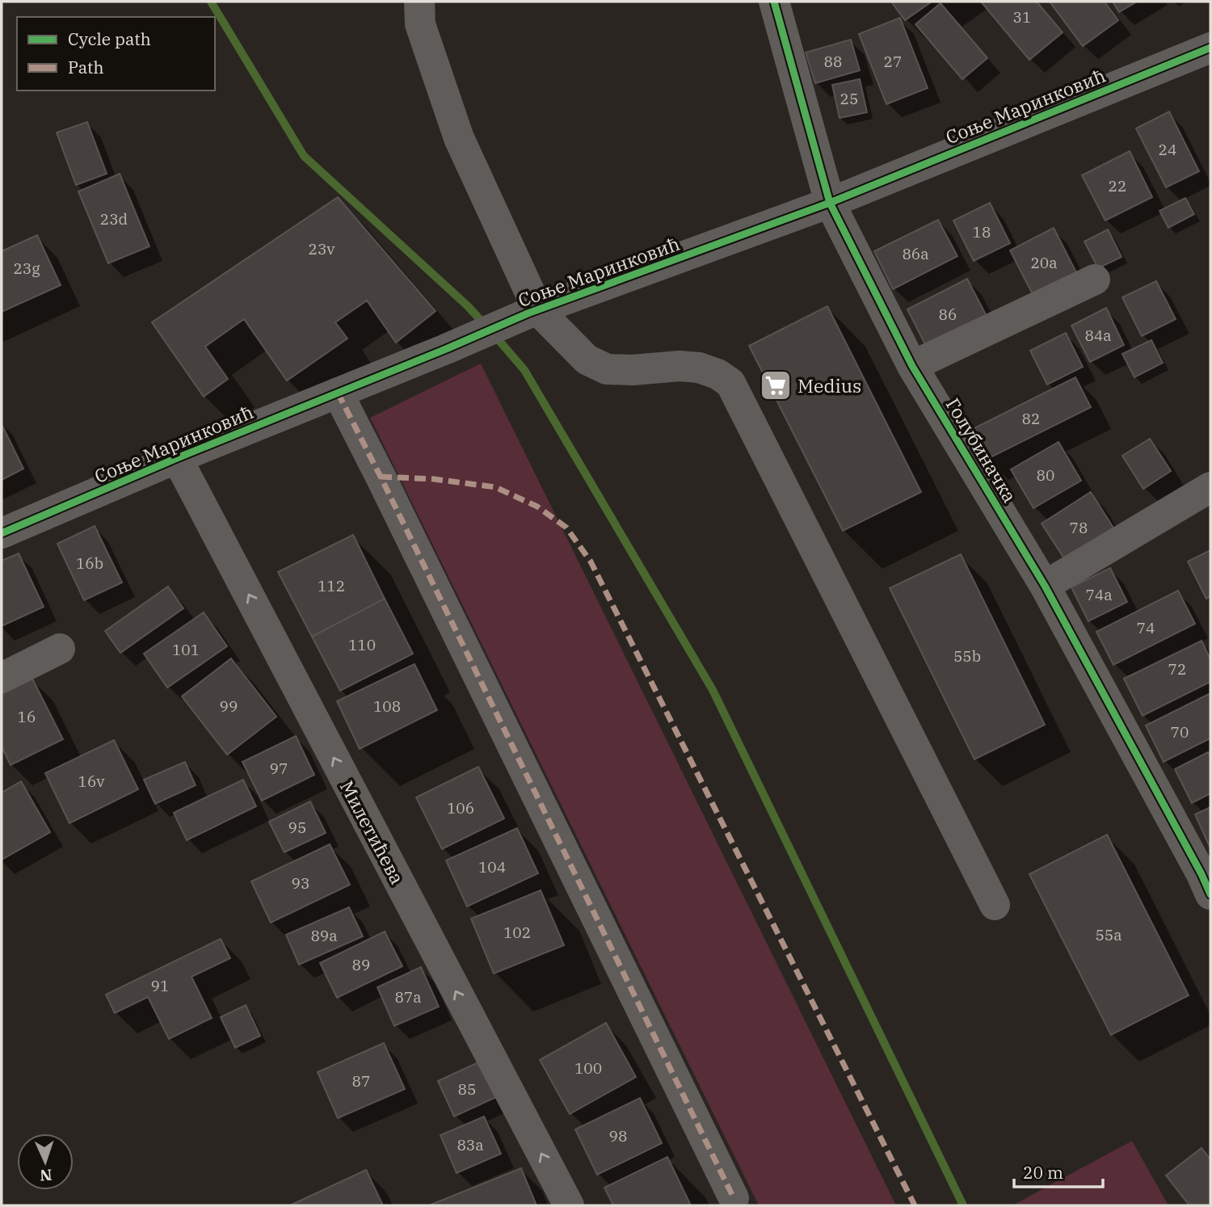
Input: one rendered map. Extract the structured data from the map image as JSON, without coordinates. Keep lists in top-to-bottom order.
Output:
{
  "streets": {
    "street": ["Соње Маринковић", "Голубиначка", "Милетићева"]
  },
  "crossings": [
    ["Соње Маринковић", "Голубиначка"],
    ["Соње Маринковић", "Милетићева"]
  ],
  "places": {
    "supermarket": ["Medius"]
  },
  "house_numbers": [
    "31",
    "88",
    "27",
    "25",
    "24",
    "22",
    "23d",
    "18",
    "23v",
    "86a",
    "20a",
    "23g",
    "86",
    "84a",
    "82",
    "80",
    "78",
    "16b",
    "112",
    "74a",
    "74",
    "110",
    "101",
    "55b",
    "72",
    "99",
    "108",
    "16",
    "70",
    "97",
    "16v",
    "106",
    "95",
    "104",
    "93",
    "102",
    "55a",
    "89a",
    "89",
    "91",
    "87a",
    "100",
    "87",
    "85",
    "98",
    "83a"
  ],
  "legend": ["Cycle path", "Path"],
  "scale_bar": "20 m",
  "north": "bottom"
}
